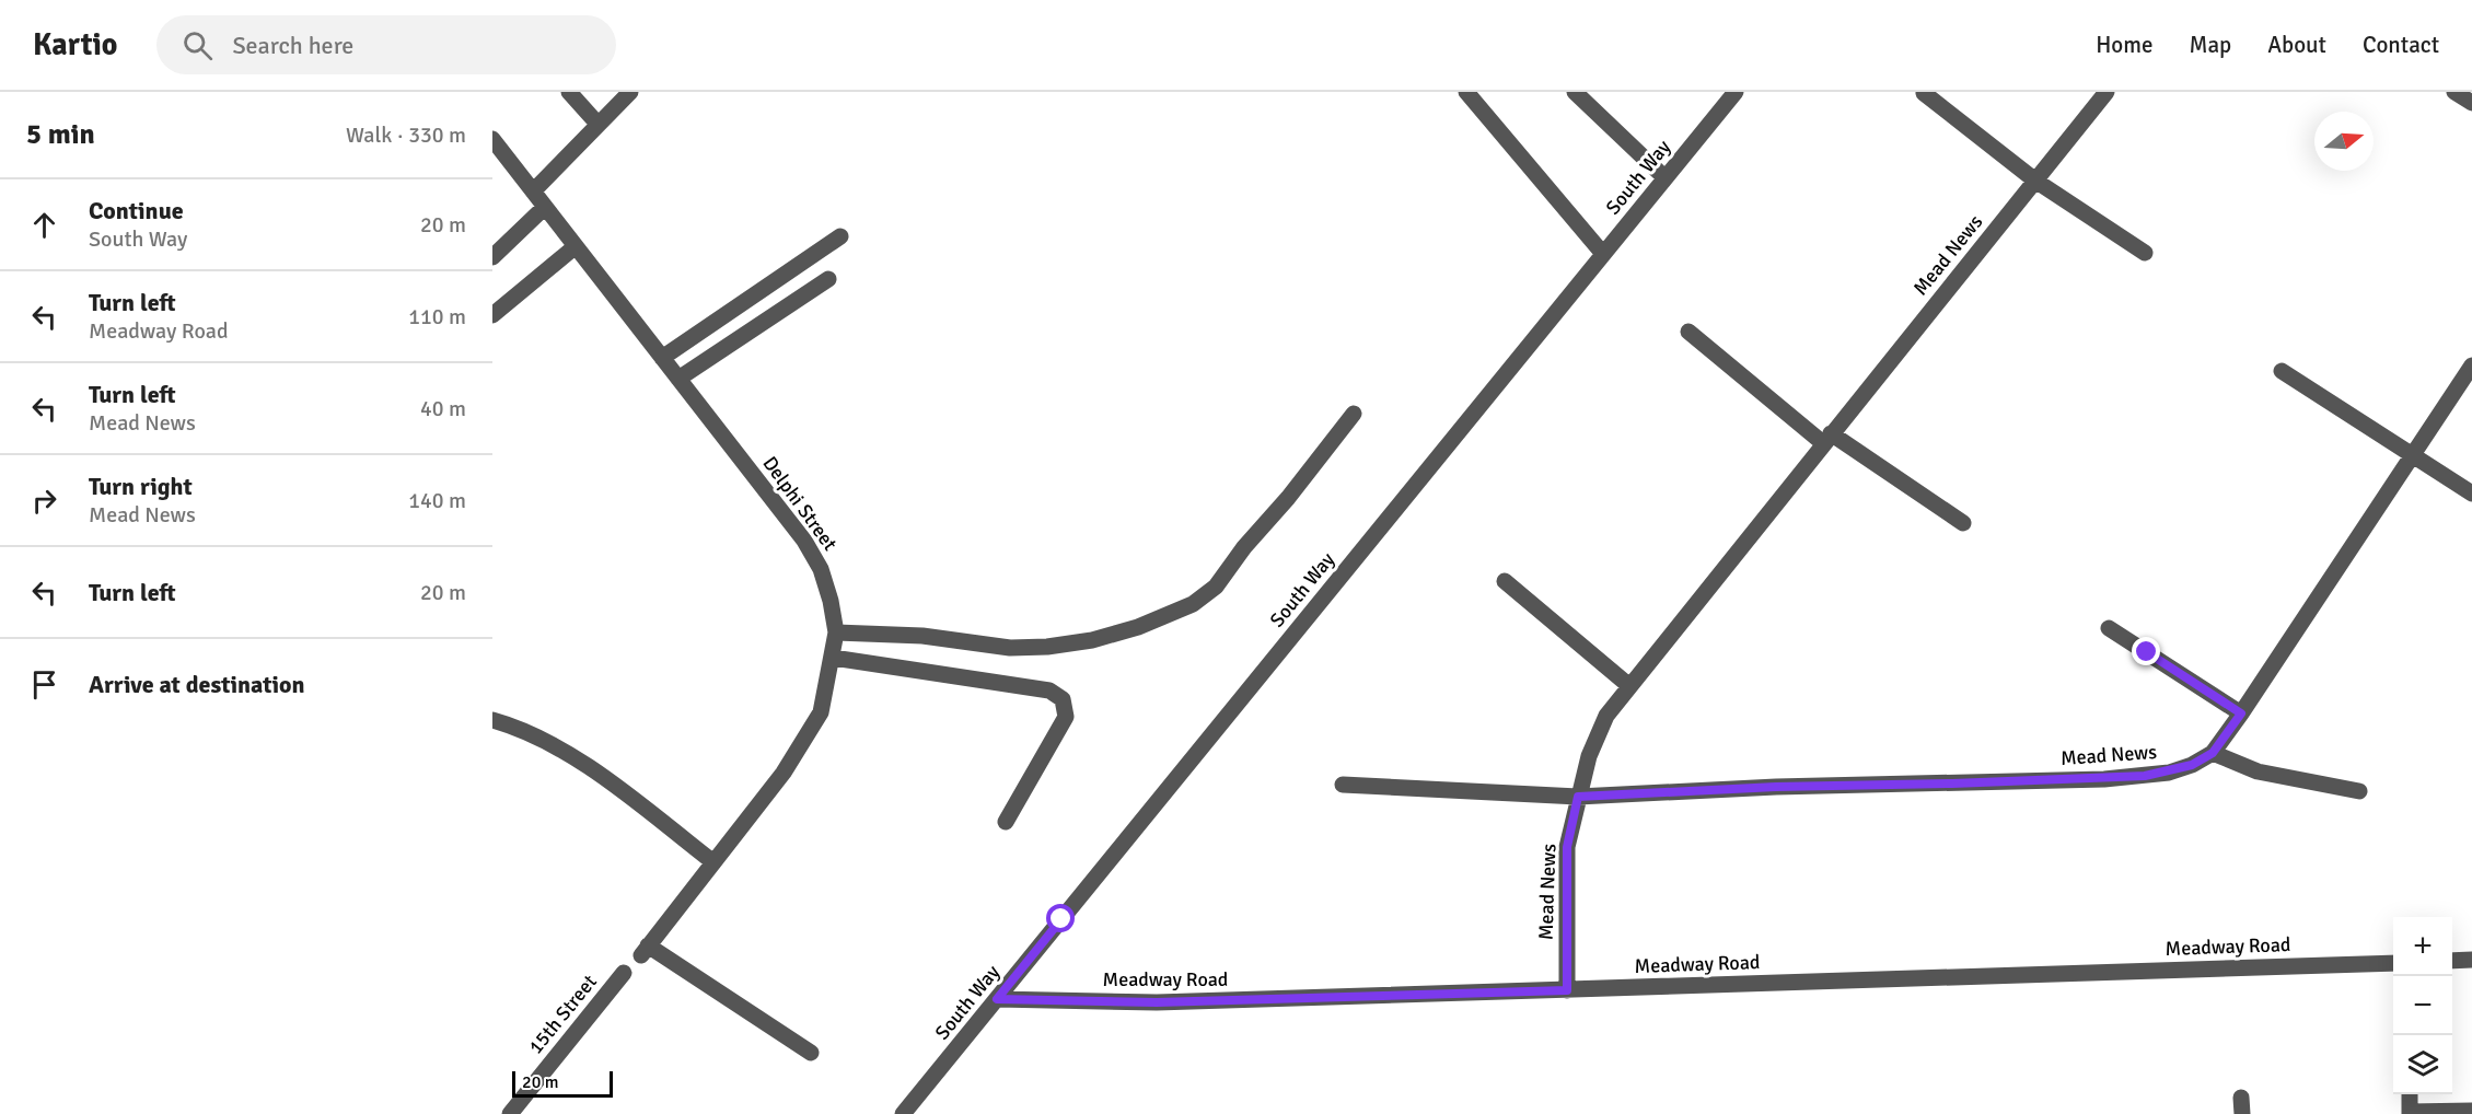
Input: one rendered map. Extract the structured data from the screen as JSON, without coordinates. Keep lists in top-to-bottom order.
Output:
{
  "streets": {
    "street": [
      "South Way",
      "Mead News",
      "Delphi Street",
      "Meadway Road",
      "15th Street"
    ]
  },
  "crossings": [
    ["South Way", "Meadway Road"],
    ["Mead News", "Meadway Road"]
  ],
  "scale_bar": "20 m",
  "north": "right",
  "page": {
    "header": "Kartio",
    "search": "Search here",
    "nav": [
      "Home",
      "Map",
      "About",
      "Contact"
    ],
    "heading": ["5 min", "Walk · 330 m"],
    "list": [
      ["Continue", "South Way", "20 m"],
      ["Turn left", "Meadway Road", "110 m"],
      ["Turn left", "Mead News", "40 m"],
      ["Turn right", "Mead News", "140 m"],
      ["Turn left", "20 m"],
      "Arrive at destination"
    ],
    "map_buttons": ["+", "−"],
    "scale": "20 m"
  }
}
